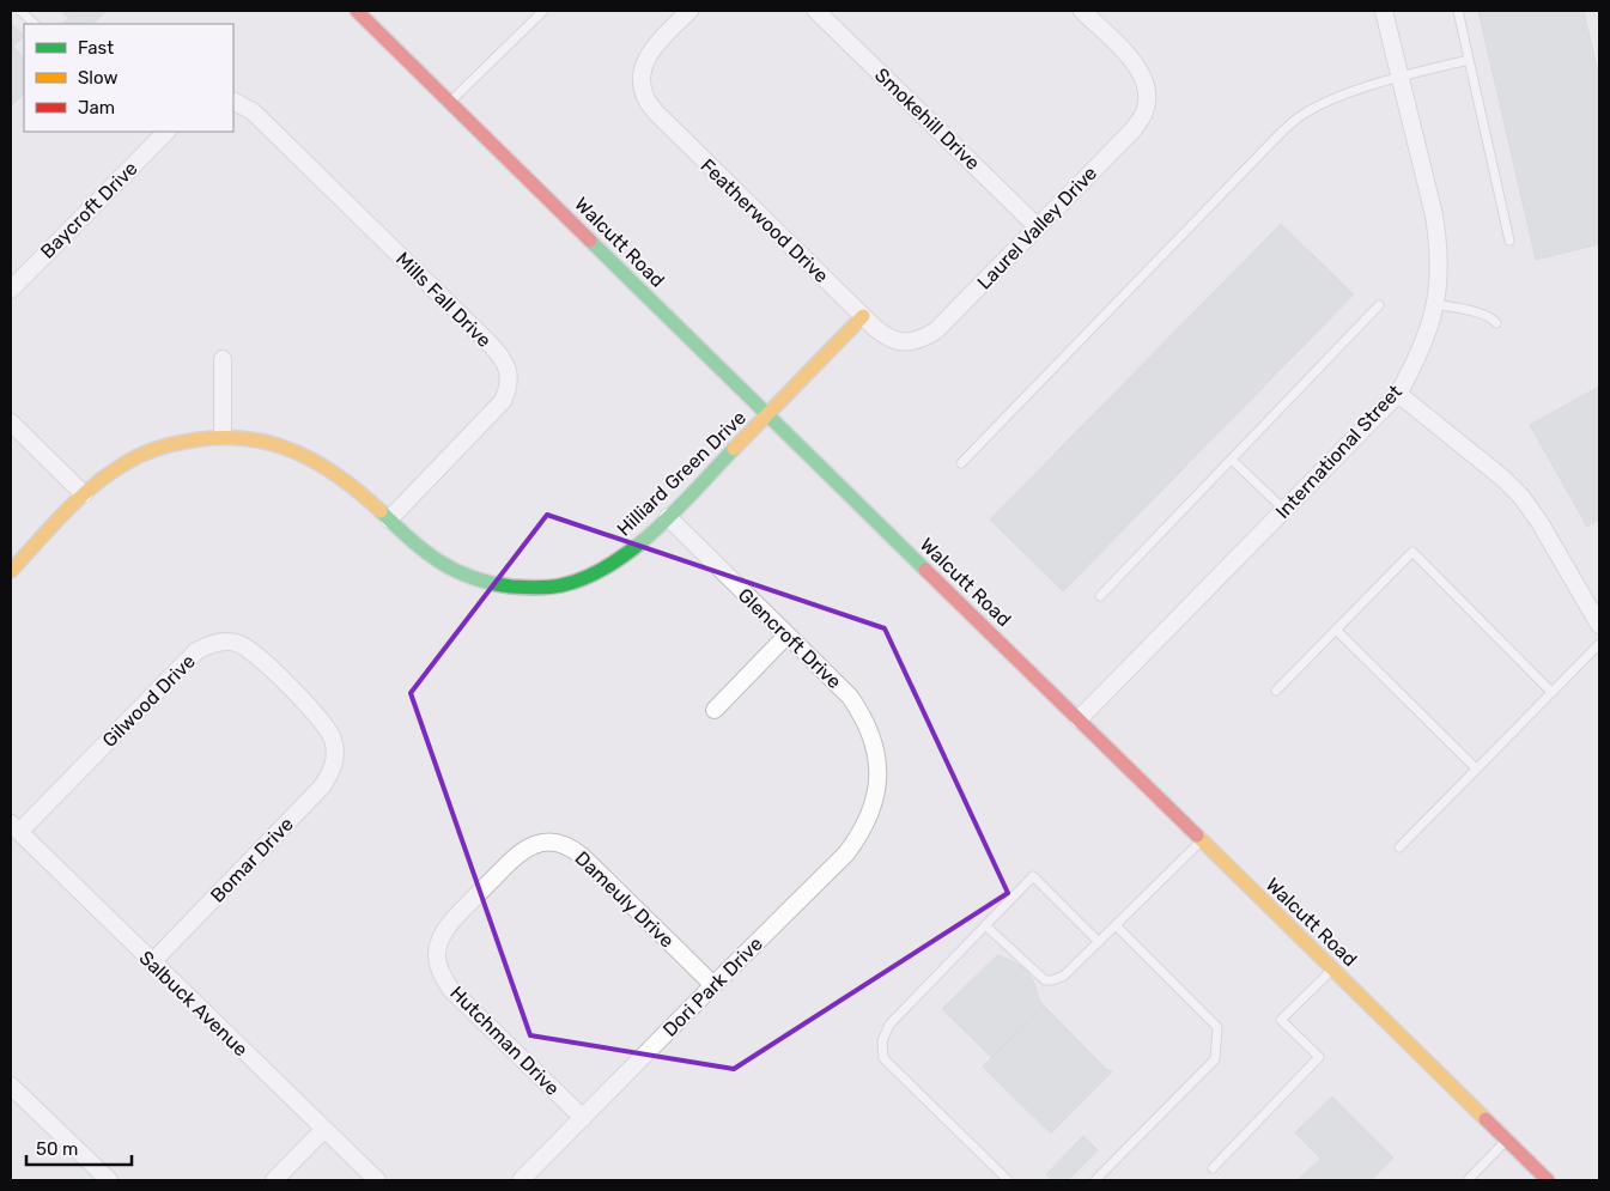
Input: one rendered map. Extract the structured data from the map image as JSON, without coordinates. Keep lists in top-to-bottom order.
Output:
{
  "streets": {
    "street": [
      "Smokehill Drive",
      "Baycroft Drive",
      "Featherwood Drive",
      "Laurel Valley Drive",
      "Walcutt Road",
      "Mills Fall Drive",
      "International Street",
      "Hilliard Green Drive",
      "Glencroft Drive",
      "Gilwood Drive",
      "Bomar Drive",
      "Dameuly Drive",
      "Dori Park Drive",
      "Salbuck Avenue",
      "Hutchman Drive"
    ]
  },
  "crossings": [
    ["Smokehill Drive", "Laurel Valley Drive"],
    ["Featherwood Drive", "Laurel Valley Drive"],
    ["Featherwood Drive", "Hilliard Green Drive"],
    ["Walcutt Road", "International Street"],
    ["Walcutt Road", "Hilliard Green Drive"],
    ["Mills Fall Drive", "Hilliard Green Drive"],
    ["Hilliard Green Drive", "Glencroft Drive"],
    ["Glencroft Drive", "Dori Park Drive"],
    ["Gilwood Drive", "Bomar Drive"],
    ["Gilwood Drive", "Salbuck Avenue"],
    ["Bomar Drive", "Salbuck Avenue"],
    ["Dameuly Drive", "Dori Park Drive"],
    ["Dameuly Drive", "Hutchman Drive"],
    ["Dori Park Drive", "Hutchman Drive"]
  ],
  "legend": ["Fast", "Slow", "Jam"],
  "scale_bar": "50 m"
}
